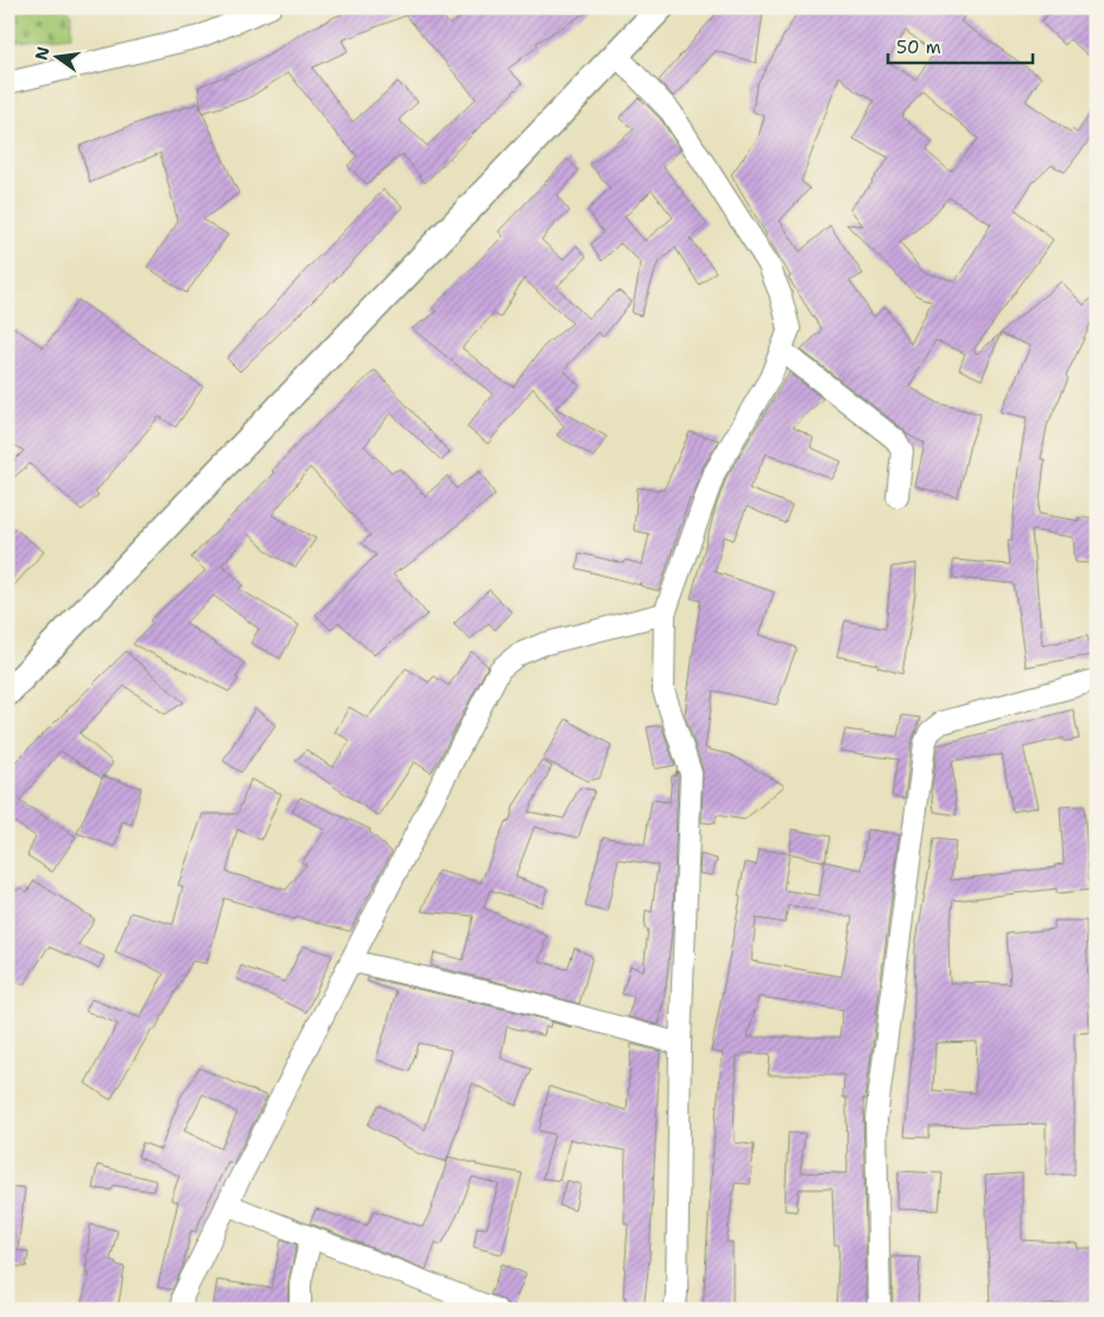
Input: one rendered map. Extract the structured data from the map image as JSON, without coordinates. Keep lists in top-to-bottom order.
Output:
{
  "scale_bar": "50 m",
  "north": "left"
}
